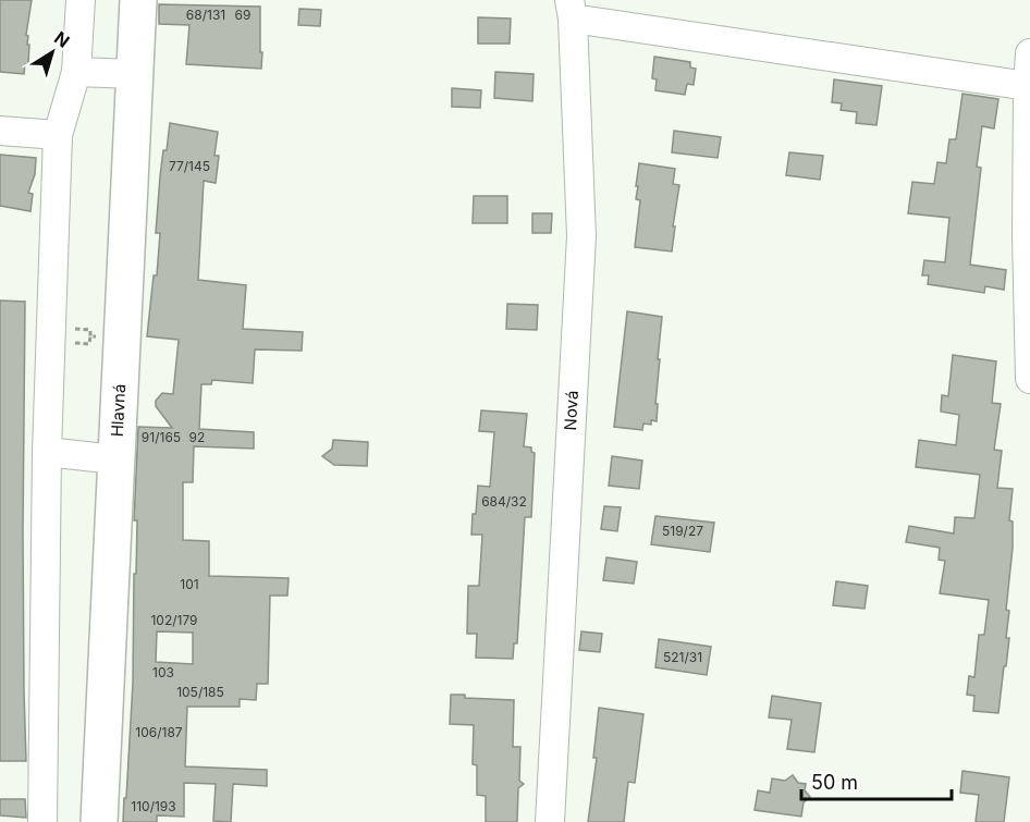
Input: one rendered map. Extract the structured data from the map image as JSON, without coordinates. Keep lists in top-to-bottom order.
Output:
{
  "streets": {
    "main road": ["Hlavná"],
    "street": ["Nová"]
  },
  "house_numbers": [
    "68/131",
    "69",
    "77/145",
    "91/165",
    "92",
    "684/32",
    "519/27",
    "101",
    "102/179",
    "521/31",
    "103",
    "105/185",
    "106/187",
    "110/193"
  ],
  "scale_bar": "50 m",
  "north": "top right"
}
